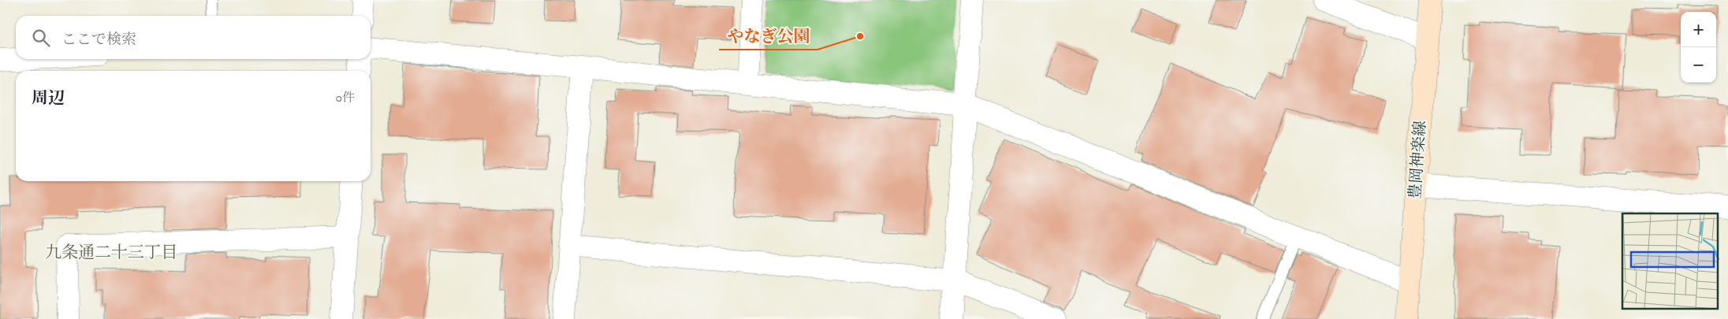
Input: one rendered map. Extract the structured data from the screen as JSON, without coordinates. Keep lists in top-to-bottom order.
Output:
{
  "streets": {
    "street": ["豊岡神楽線"]
  },
  "districts": ["九条通二十三丁目"],
  "places": ["やなぎ公園"],
  "page": {
    "map_buttons": ["+", "−"],
    "search": "ここで検索",
    "heading": ["周辺", "0件"]
  }
}
